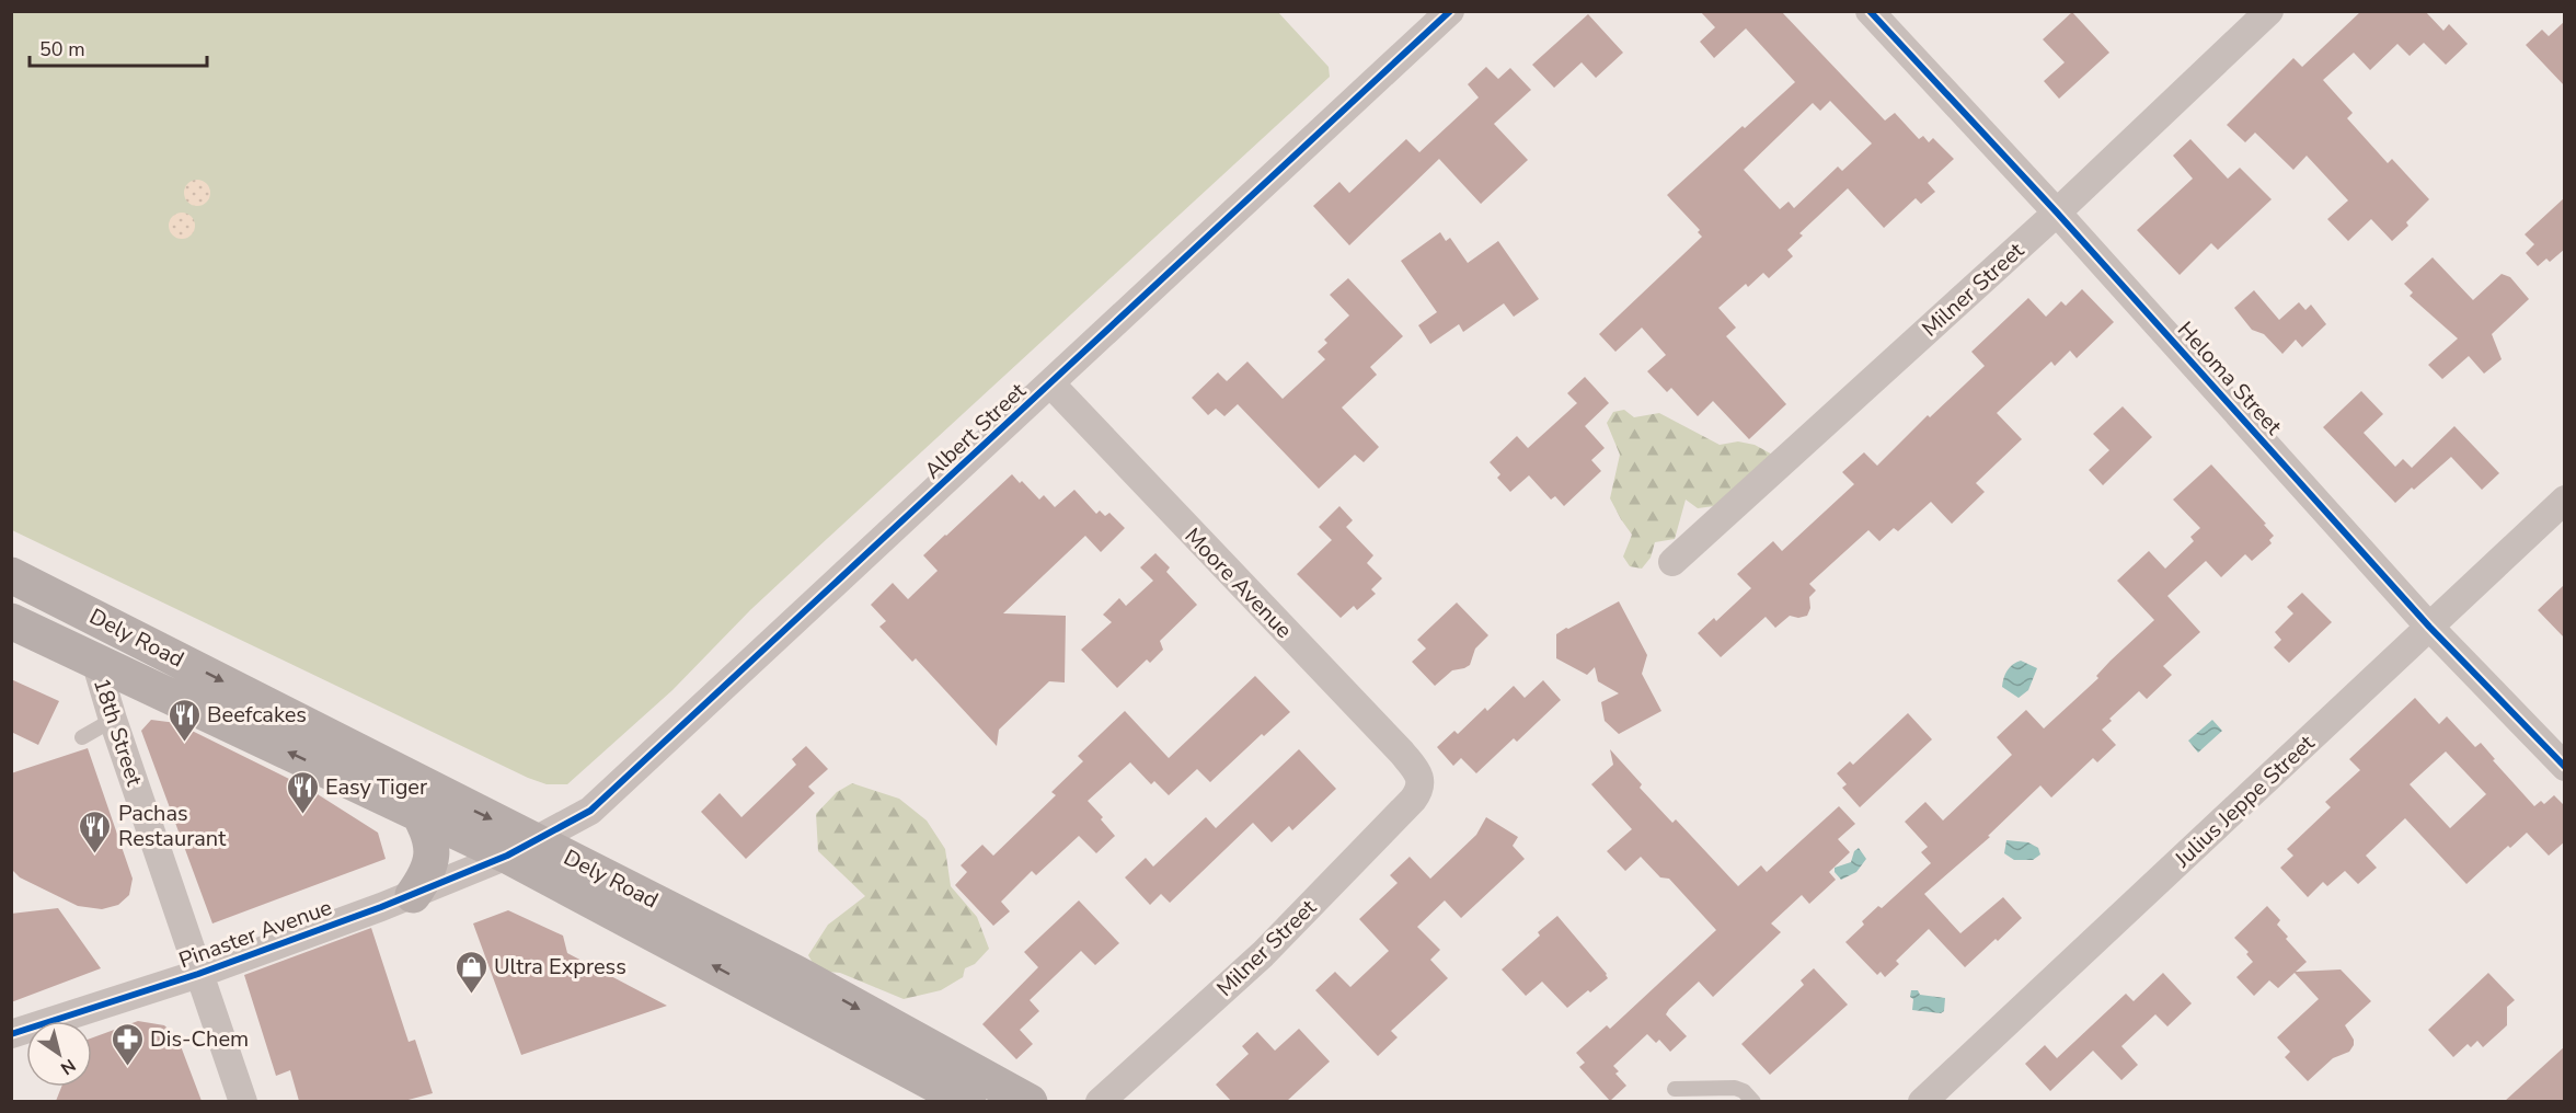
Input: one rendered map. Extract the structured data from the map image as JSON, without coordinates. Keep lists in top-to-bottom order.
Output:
{
  "streets": {
    "main road": ["Dely Road"],
    "street": [
      "Milner Street",
      "Heloma Street",
      "Albert Street",
      "Moore Avenue",
      "18th Street",
      "Julius Jeppe Street",
      "Pinaster Avenue"
    ]
  },
  "crossings": [
    ["Milner Street", "Heloma Street"],
    ["Milner Street", "Moore Avenue"],
    ["Heloma Street", "Julius Jeppe Street"],
    ["Albert Street", "Moore Avenue"],
    ["Albert Street", "Dely Road"],
    ["Albert Street", "Pinaster Avenue"],
    ["Dely Road", "18th Street"],
    ["Dely Road", "Pinaster Avenue"],
    ["18th Street", "Pinaster Avenue"]
  ],
  "places": {
    "restaurant": ["Beefcakes", "Easy Tiger", "Pachas Restaurant"],
    "shop": ["Ultra Express"],
    "pharmacy": ["Dis-Chem"]
  },
  "scale_bar": "50 m",
  "north": "bottom right"
}
